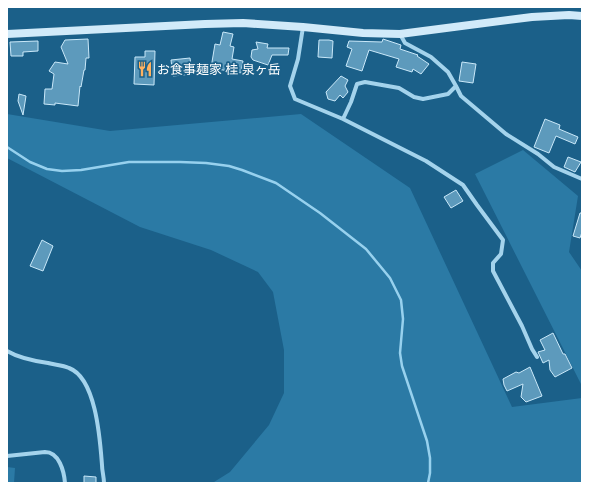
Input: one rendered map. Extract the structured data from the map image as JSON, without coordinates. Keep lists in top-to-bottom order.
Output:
{
  "places": {
    "restaurant": ["お食事麺家 桂 泉ヶ岳"]
  }
}
